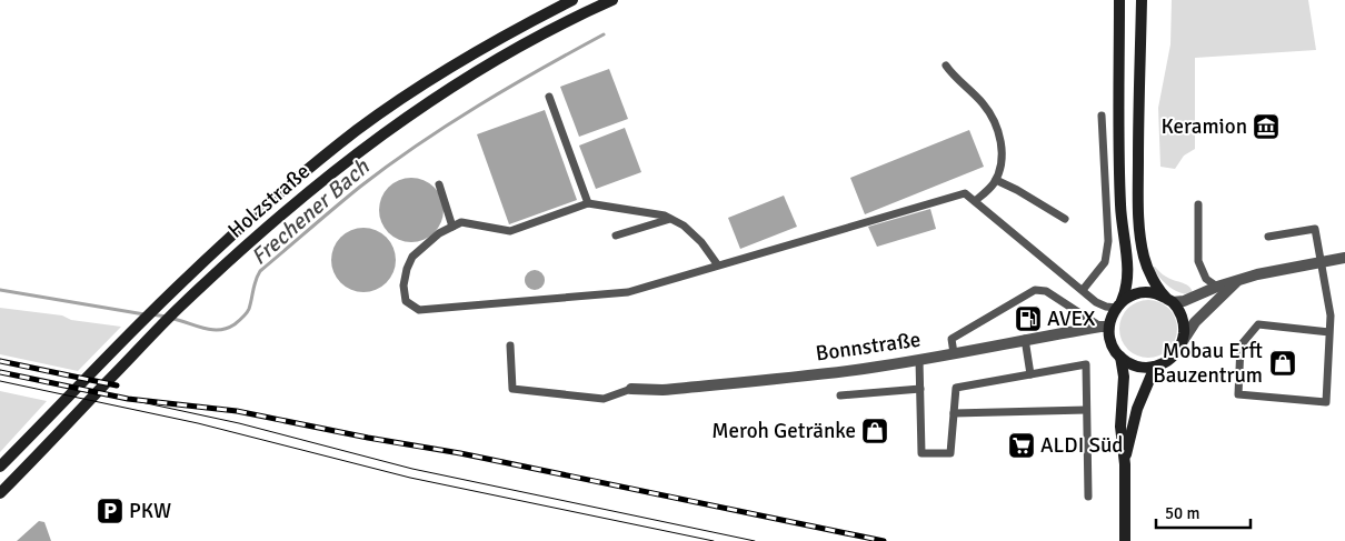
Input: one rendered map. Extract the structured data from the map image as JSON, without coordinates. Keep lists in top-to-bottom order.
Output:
{
  "streets": {
    "main road": ["Holzstraße"],
    "street": ["Bonnstraße"]
  },
  "water": ["Frechener Bach"],
  "places": {
    "museum": ["Keramion"],
    "fuel station": ["AVEX"],
    "shop": ["Mobau Erft Bauzentrum", "Meroh Getränke"],
    "supermarket": ["ALDI Süd"],
    "parking": ["PKW"]
  },
  "scale_bar": "50 m"
}
